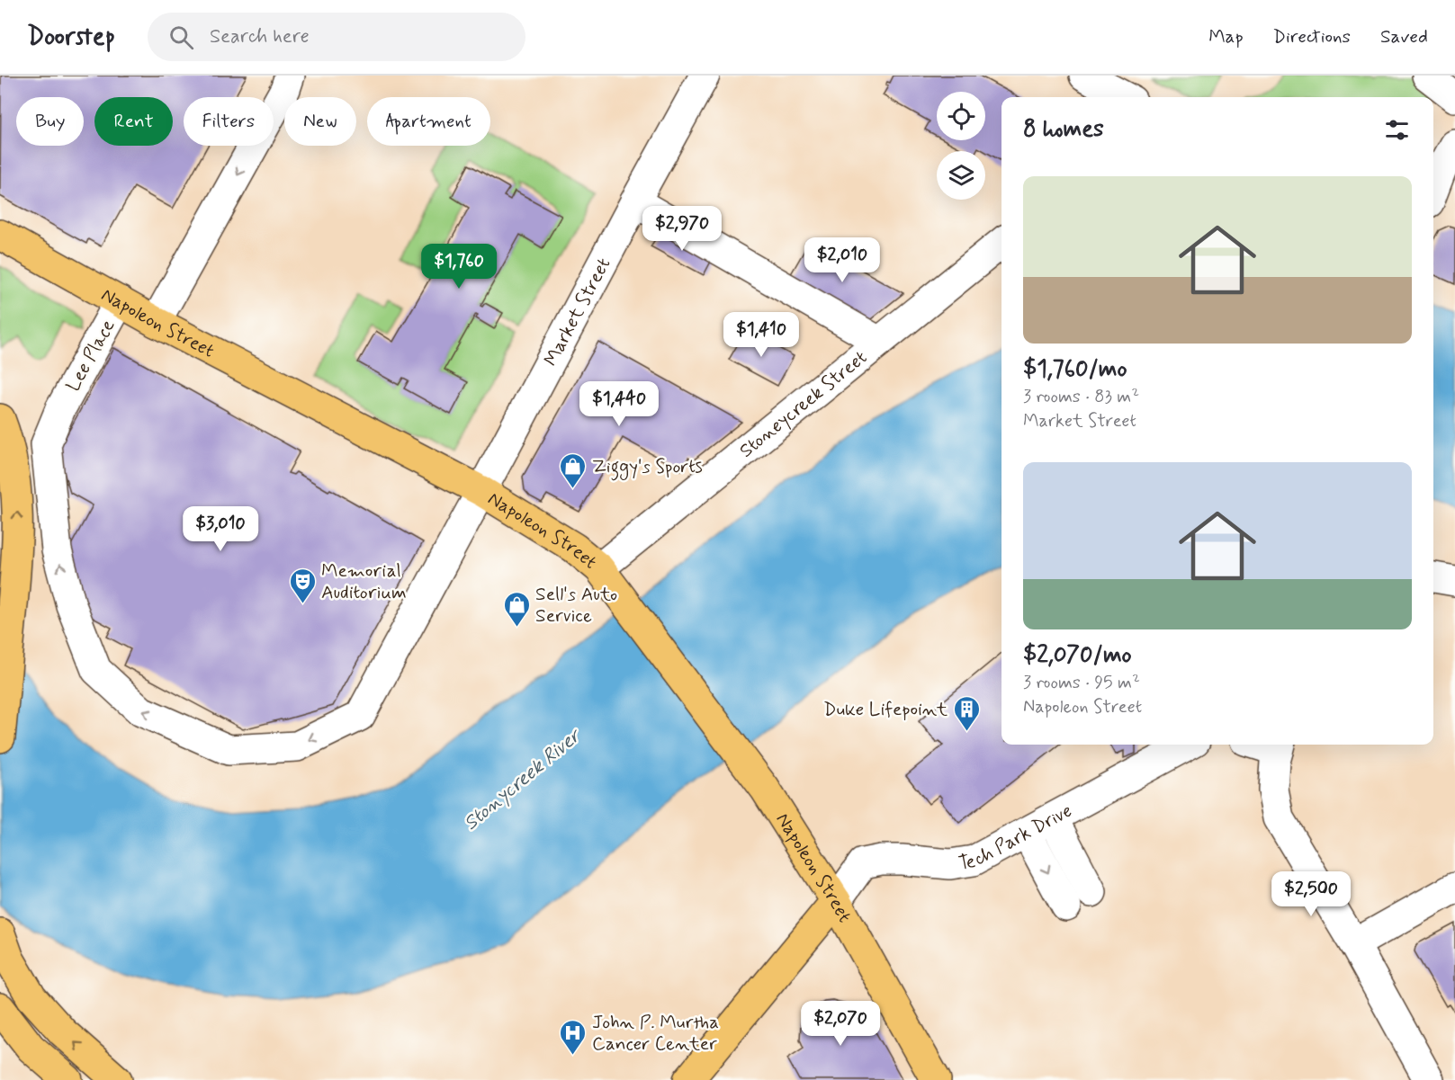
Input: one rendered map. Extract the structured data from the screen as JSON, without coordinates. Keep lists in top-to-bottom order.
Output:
{
  "streets": {
    "main road": ["Napoleon Street"],
    "street": [
      "Market Street",
      "Lee Place",
      "Stoneycreek Street",
      "Tech Park Drive"
    ]
  },
  "crossings": [
    ["Market Street", "Napoleon Street"],
    ["Market Street", "Lee Place"],
    ["Napoleon Street", "Lee Place"],
    ["Napoleon Street", "Stoneycreek Street"],
    ["Napoleon Street", "Tech Park Drive"]
  ],
  "water": ["Stonycreek River"],
  "places": {
    "shop": ["Ziggy's Sports", "Sell's Auto Service"],
    "theatre": ["Memorial Auditorium"],
    "building": ["Duke Lifepoint"],
    "hospital": ["John P. Murtha Cancer Center"]
  },
  "page": {
    "header": "Doorstep",
    "search": "Search here",
    "nav": ["Map", "Directions", "Saved"],
    "chip": [
      "Buy",
      "Rent",
      "Filters",
      "New",
      "Apartment"
    ],
    "heading": "8 homes",
    "list": [
      {
        "name": "$1,760/mo",
        "note": "3 rooms · 83 m² · Market Street"
      },
      {
        "name": "$2,070/mo",
        "note": "3 rooms · 95 m² · Napoleon Street"
      }
    ],
    "price": [
      "$2,970",
      "$2,010",
      "$1,760",
      "$1,410",
      "$1,440",
      "$3,010",
      "$2,500",
      "$2,070"
    ]
  }
}
